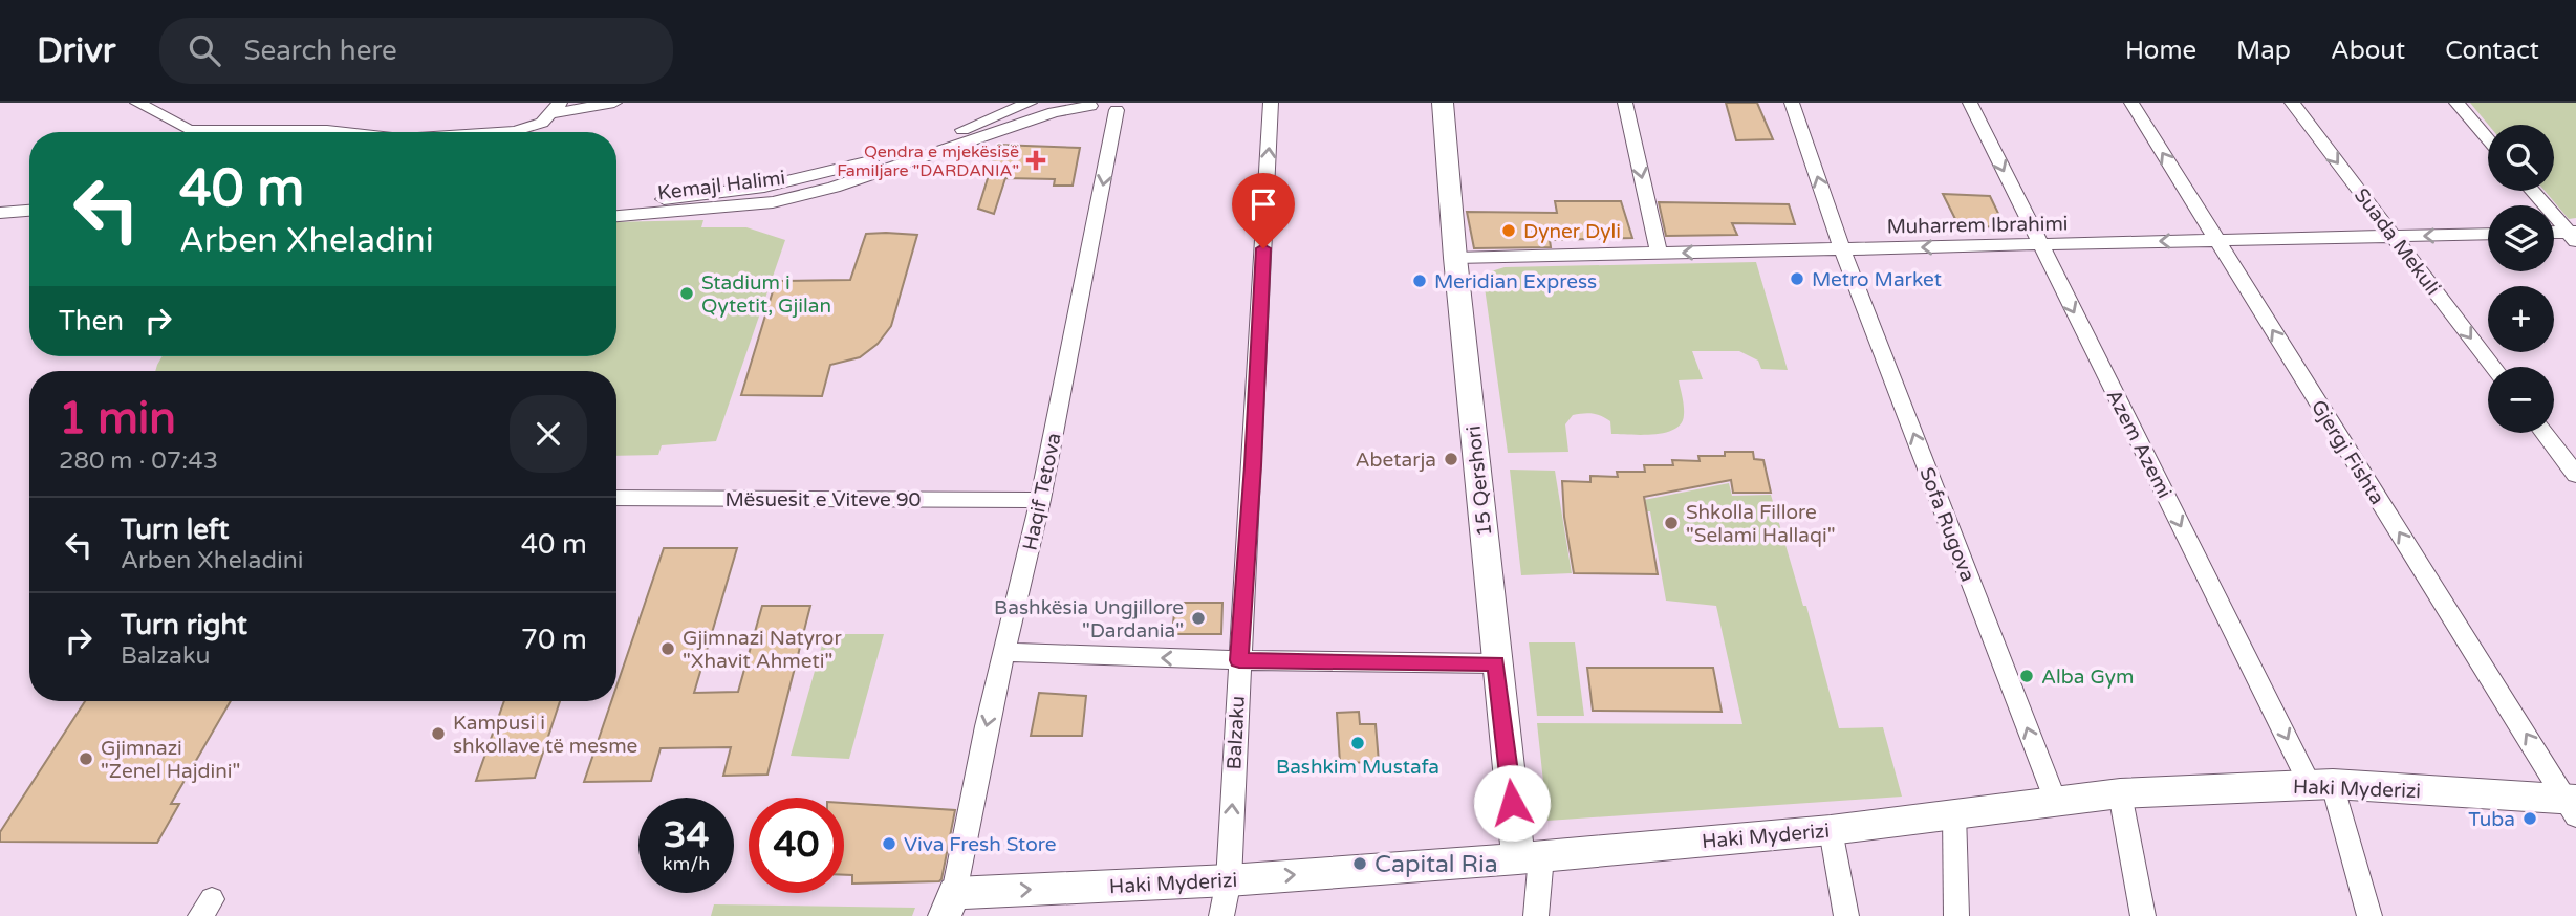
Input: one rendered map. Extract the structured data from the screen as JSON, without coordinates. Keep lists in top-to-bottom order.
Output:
{
  "streets": {
    "street": [
      "Kemajl Halimi",
      "Muharrem Ibrahimi",
      "Suada Mekuli",
      "Azem Azemi",
      "Gjergj Fishta",
      "15 Qershori",
      "Haqif Tetova",
      "Mësuesit e Viteve 90",
      "Sofa Rugova",
      "Balzaku",
      "Haki Myderizi"
    ]
  },
  "crossings": [
    ["Kemajl Halimi", "Haqif Tetova"],
    ["Muharrem Ibrahimi", "Suada Mekuli"],
    ["Muharrem Ibrahimi", "Azem Azemi"],
    ["Muharrem Ibrahimi", "Gjergj Fishta"],
    ["Muharrem Ibrahimi", "15 Qershori"],
    ["Muharrem Ibrahimi", "Sofa Rugova"],
    ["Azem Azemi", "Haki Myderizi"],
    ["Gjergj Fishta", "Haki Myderizi"],
    ["15 Qershori", "Haki Myderizi"],
    ["Haqif Tetova", "Mësuesit e Viteve 90"],
    ["Haqif Tetova", "Haki Myderizi"],
    ["Sofa Rugova", "Haki Myderizi"],
    ["Balzaku", "Haki Myderizi"]
  ],
  "one_way": [
    "Muharrem Ibrahimi",
    "Azem Azemi",
    "Gjergj Fishta",
    "Haqif Tetova",
    "Sofa Rugova",
    "Balzaku"
  ],
  "places": {
    "health": ["Qendra e mjekësisë Familjare \"DARDANIA\""],
    "other": [
      "Dyner Dyli",
      "Metro Market",
      "Meridian Express",
      "Stadium i Qytetit, Gjilan",
      "Abetarja",
      "Shkolla Fillore \"Selami Hallaqi\"",
      "Bashkësia Ungjillore \"Dardania\"",
      "Gjimnazi Natyror \"Xhavit Ahmeti\"",
      "Alba Gym",
      "Kampusi i shkollave të mesme",
      "Bashkim Mustafa",
      "Gjimnazi \"Zenel Hajdini\"",
      "Tuba",
      "Viva Fresh Store",
      "Capital Ria"
    ]
  },
  "page": {
    "header": "Drivr",
    "search": "Search here",
    "nav": [
      "Home",
      "Map",
      "About",
      "Contact"
    ],
    "map_buttons": ["+", "−"],
    "turn": ["40 m", "Arben Xheladini"],
    "then": "Then",
    "heading": ["1 min", "280 m · 07:43"],
    "list": [
      {
        "name": "Turn left",
        "note": "Arben Xheladini",
        "value": "40 m"
      },
      {
        "name": "Turn right",
        "note": "Balzaku",
        "value": "70 m"
      }
    ],
    "speed": "34 km/h",
    "limit": "40"
  }
}
